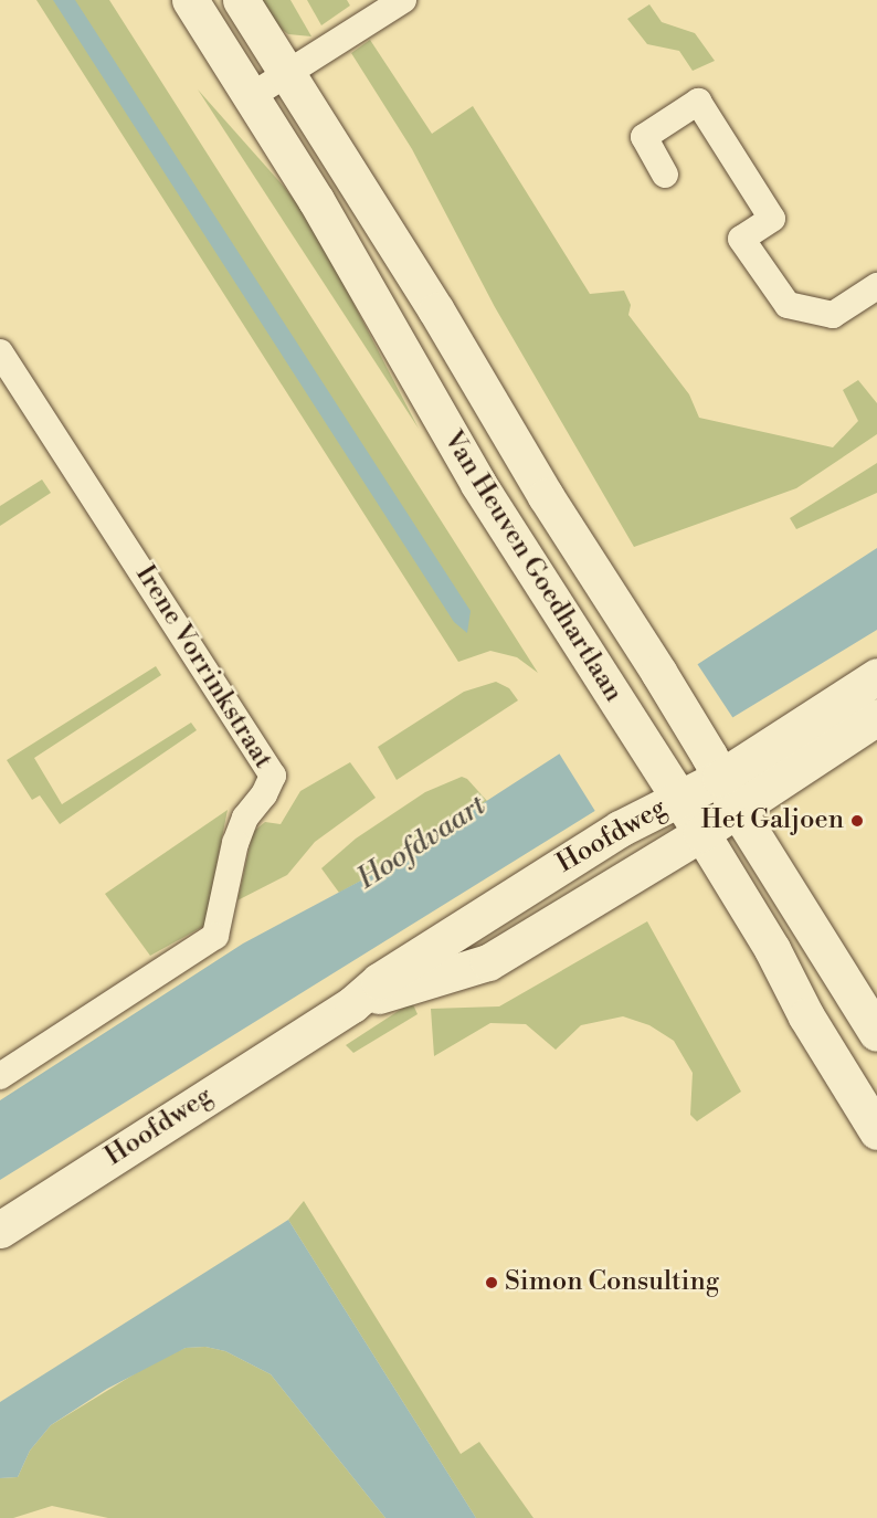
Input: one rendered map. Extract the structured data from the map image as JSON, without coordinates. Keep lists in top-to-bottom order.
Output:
{
  "streets": {
    "main road": ["Van Heuven Goedhartlaan", "Hoofdweg"],
    "street": ["Irene Vorrinkstraat"]
  },
  "crossings": [
    ["Van Heuven Goedhartlaan", "Hoofdweg"]
  ],
  "water": ["Hoofdvaart"],
  "places": ["Het Galjoen", "Simon Consulting"]
}
